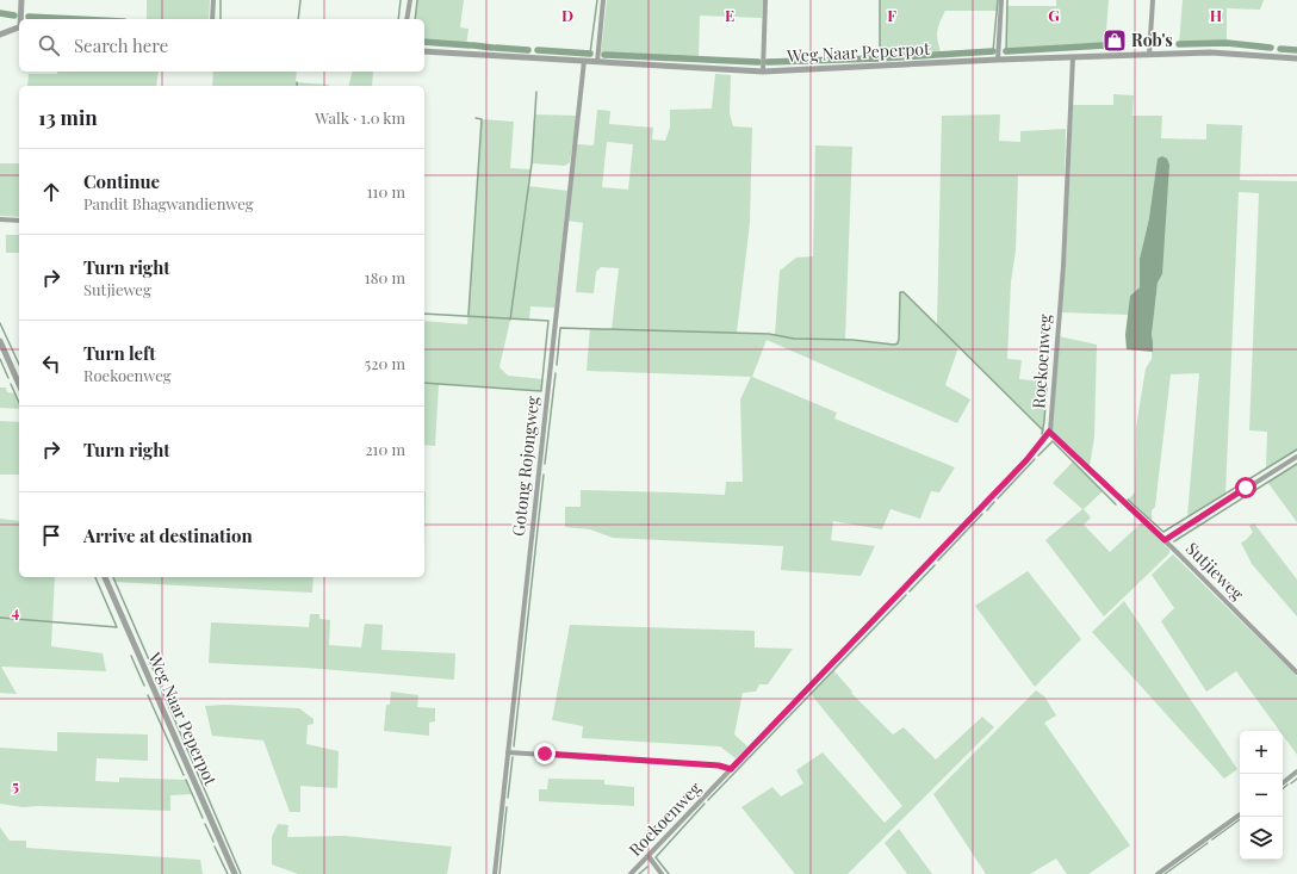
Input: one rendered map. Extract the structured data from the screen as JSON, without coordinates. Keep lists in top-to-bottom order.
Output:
{
  "streets": {
    "street": [
      "Weg Naar Peperpot",
      "Roekoenweg",
      "Gotong Rojongweg",
      "Sutjieweg"
    ]
  },
  "crossings": [
    ["Weg Naar Peperpot", "Roekoenweg"],
    ["Weg Naar Peperpot", "Gotong Rojongweg"],
    ["Roekoenweg", "Sutjieweg"]
  ],
  "places": {
    "shop": ["Rob's"]
  },
  "page": {
    "search": "Search here",
    "heading": ["13 min", "Walk · 1.0 km"],
    "list": [
      ["Continue", "Pandit Bhagwandienweg", "110 m"],
      ["Turn right", "Sutjieweg", "180 m"],
      ["Turn left", "Roekoenweg", "520 m"],
      ["Turn right", "210 m"],
      "Arrive at destination"
    ],
    "map_buttons": ["+", "−"]
  },
  "grid": {
    "columns": [
      "D",
      "E",
      "F",
      "G",
      "H"
    ],
    "rows": ["4", "5"]
  }
}
